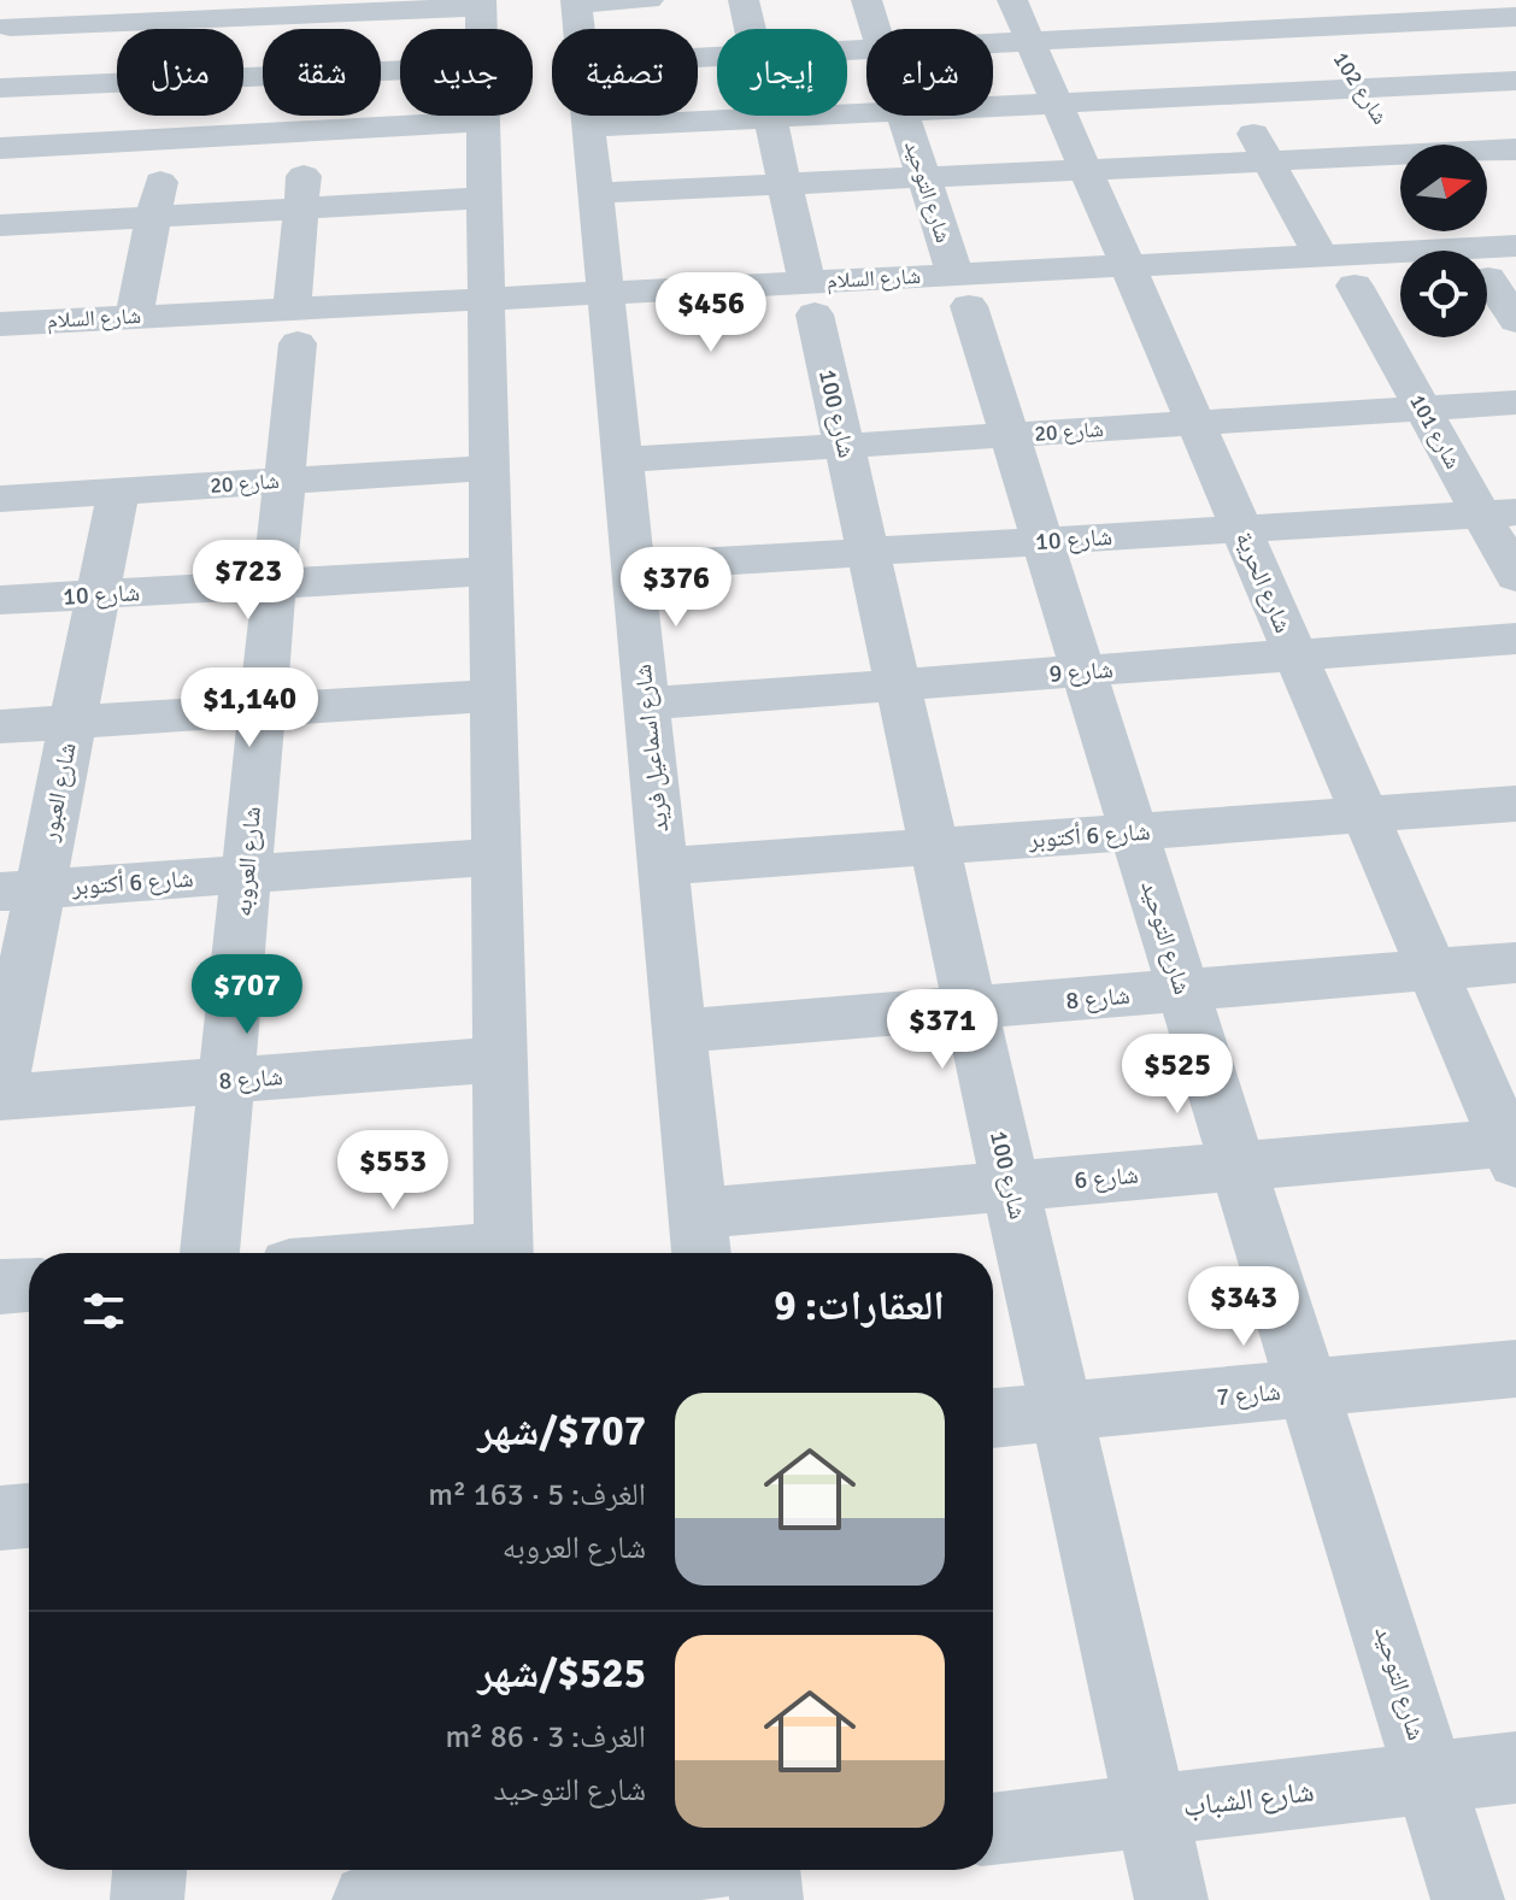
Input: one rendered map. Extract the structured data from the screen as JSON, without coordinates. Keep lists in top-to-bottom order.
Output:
{
  "streets": {
    "street": [
      "شارع 102",
      "شارع التوحيد",
      "شارع السلام",
      "شارع 100",
      "شارع 20",
      "شارع 101",
      "شارع 10",
      "شارع الحرية",
      "شارع 9",
      "شارع اسماعيل فريد",
      "شارع العبور",
      "شارع 6 أكتوبر",
      "شارع العروبه",
      "شارع 8",
      "شارع 6",
      "شارع 7",
      "شارع الشباب"
    ]
  },
  "crossings": [
    ["شارع التوحيد", "شارع السلام"],
    ["شارع التوحيد", "شارع 20"],
    ["شارع التوحيد", "شارع 10"],
    ["شارع التوحيد", "شارع 9"],
    ["شارع التوحيد", "شارع 6 أكتوبر"],
    ["شارع التوحيد", "شارع 8"],
    ["شارع التوحيد", "شارع 6"],
    ["شارع التوحيد", "شارع 7"],
    ["شارع التوحيد", "شارع الشباب"],
    ["شارع السلام", "شارع 100"],
    ["شارع السلام", "شارع 101"],
    ["شارع السلام", "شارع الحرية"],
    ["شارع السلام", "شارع اسماعيل فريد"],
    ["شارع السلام", "شارع العروبه"],
    ["شارع 100", "شارع 20"],
    ["شارع 100", "شارع 10"],
    ["شارع 100", "شارع 9"],
    ["شارع 100", "شارع 6 أكتوبر"],
    ["شارع 100", "شارع 8"],
    ["شارع 100", "شارع 6"],
    ["شارع 100", "شارع 7"],
    ["شارع 100", "شارع الشباب"],
    ["شارع 20", "شارع 101"],
    ["شارع 20", "شارع الحرية"],
    ["شارع 20", "شارع اسماعيل فريد"],
    ["شارع 20", "شارع العبور"],
    ["شارع 20", "شارع العروبه"],
    ["شارع 101", "شارع 10"],
    ["شارع 10", "شارع الحرية"],
    ["شارع 10", "شارع اسماعيل فريد"],
    ["شارع 10", "شارع العبور"],
    ["شارع 10", "شارع العروبه"],
    ["شارع الحرية", "شارع 9"],
    ["شارع الحرية", "شارع 6 أكتوبر"],
    ["شارع الحرية", "شارع 8"],
    ["شارع الحرية", "شارع 6"],
    ["شارع 9", "شارع اسماعيل فريد"],
    ["شارع اسماعيل فريد", "شارع 6 أكتوبر"],
    ["شارع اسماعيل فريد", "شارع 8"],
    ["شارع اسماعيل فريد", "شارع 6"],
    ["شارع العبور", "شارع 6 أكتوبر"],
    ["شارع العبور", "شارع 8"],
    ["شارع 6 أكتوبر", "شارع العروبه"],
    ["شارع العروبه", "شارع 8"]
  ],
  "north": "right",
  "page": {
    "chip": [
      "شراء",
      "إيجار",
      "تصفية",
      "جديد",
      "شقة",
      "منزل"
    ],
    "price": [
      "$456",
      "$723",
      "$376",
      "$1,140",
      "$707",
      "$371",
      "$525",
      "$553",
      "$343"
    ],
    "heading": "العقارات: 9",
    "list": [
      {
        "name": "$707/شهر",
        "note": "الغرف: 5 · 163 m² · شارع العروبه"
      },
      {
        "name": "$525/شهر",
        "note": "الغرف: 3 · 86 m² · شارع التوحيد"
      }
    ]
  }
}
